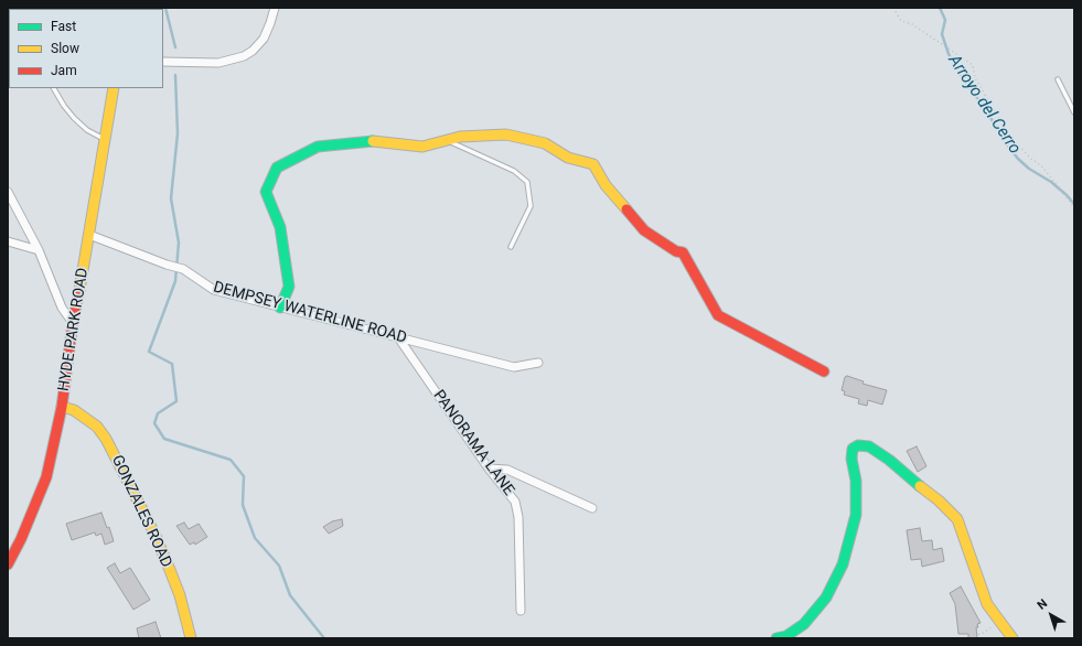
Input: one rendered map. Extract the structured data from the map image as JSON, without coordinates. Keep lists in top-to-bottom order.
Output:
{
  "streets": {
    "street": [
      "DEMPSEY WATERLINE ROAD",
      "HYDE PARK ROAD",
      "PANORAMA LANE",
      "GONZALES ROAD"
    ]
  },
  "crossings": [
    ["DEMPSEY WATERLINE ROAD", "HYDE PARK ROAD"],
    ["DEMPSEY WATERLINE ROAD", "PANORAMA LANE"],
    ["HYDE PARK ROAD", "GONZALES ROAD"]
  ],
  "water": ["Arroyo del Cerro"],
  "legend": ["Fast", "Slow", "Jam"],
  "north": "top left"
}
